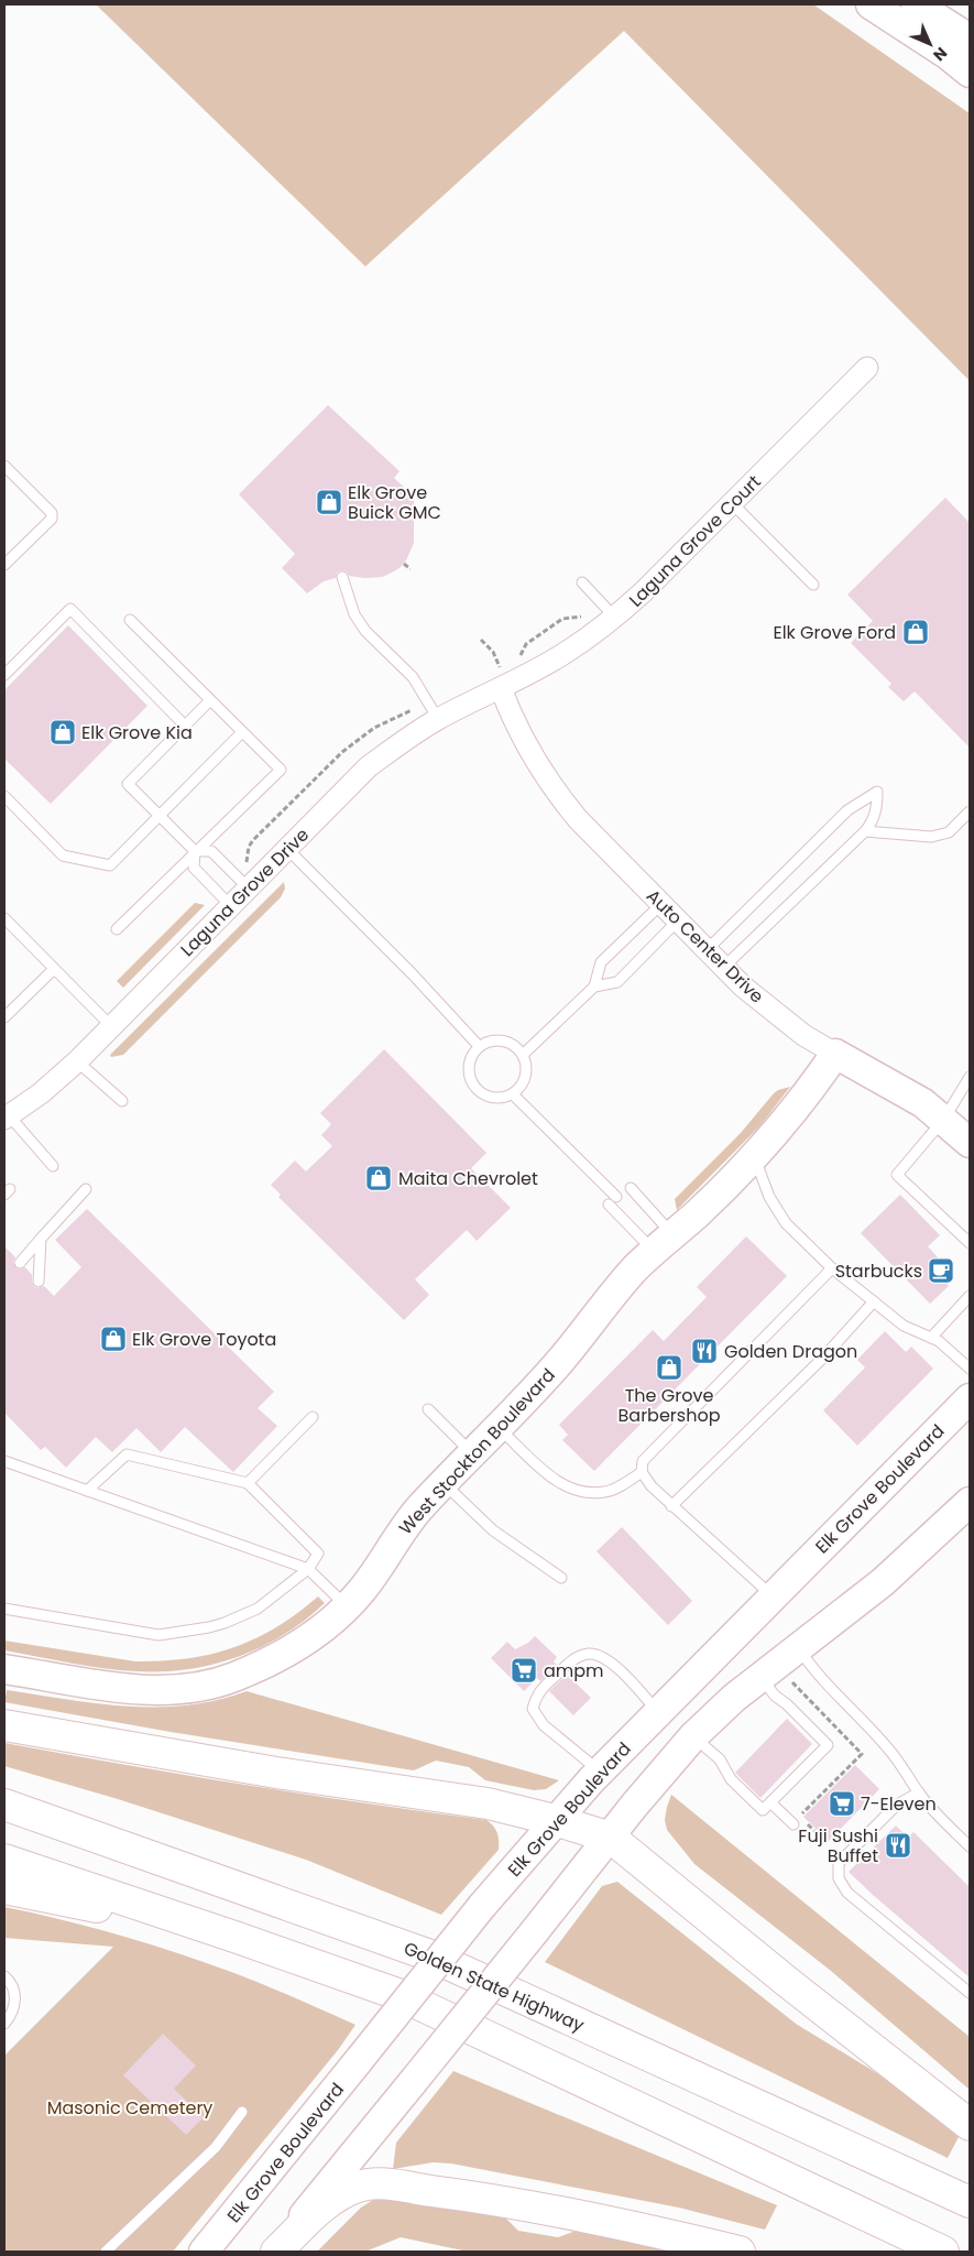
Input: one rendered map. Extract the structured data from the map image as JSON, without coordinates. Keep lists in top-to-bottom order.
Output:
{
  "streets": {
    "highway": ["Golden State Highway"],
    "main road": ["Auto Center Drive", "West Stockton Boulevard", "Elk Grove Boulevard"],
    "street": ["Laguna Grove Court", "Laguna Grove Drive"]
  },
  "crossings": [
    ["Laguna Grove Court", "Laguna Grove Drive"],
    ["Laguna Grove Court", "Auto Center Drive"],
    ["Laguna Grove Drive", "Auto Center Drive"],
    ["Auto Center Drive", "West Stockton Boulevard"]
  ],
  "parks": ["Masonic Cemetery"],
  "places": {
    "shop": [
      "Elk Grove Buick GMC",
      "Elk Grove Ford",
      "Elk Grove Kia",
      "Maita Chevrolet",
      "Elk Grove Toyota",
      "The Grove Barbershop"
    ],
    "cafe": ["Starbucks"],
    "restaurant": ["Golden Dragon", "Fuji Sushi Buffet"],
    "supermarket": ["ampm", "7-Eleven"]
  },
  "north": "bottom right"
}
